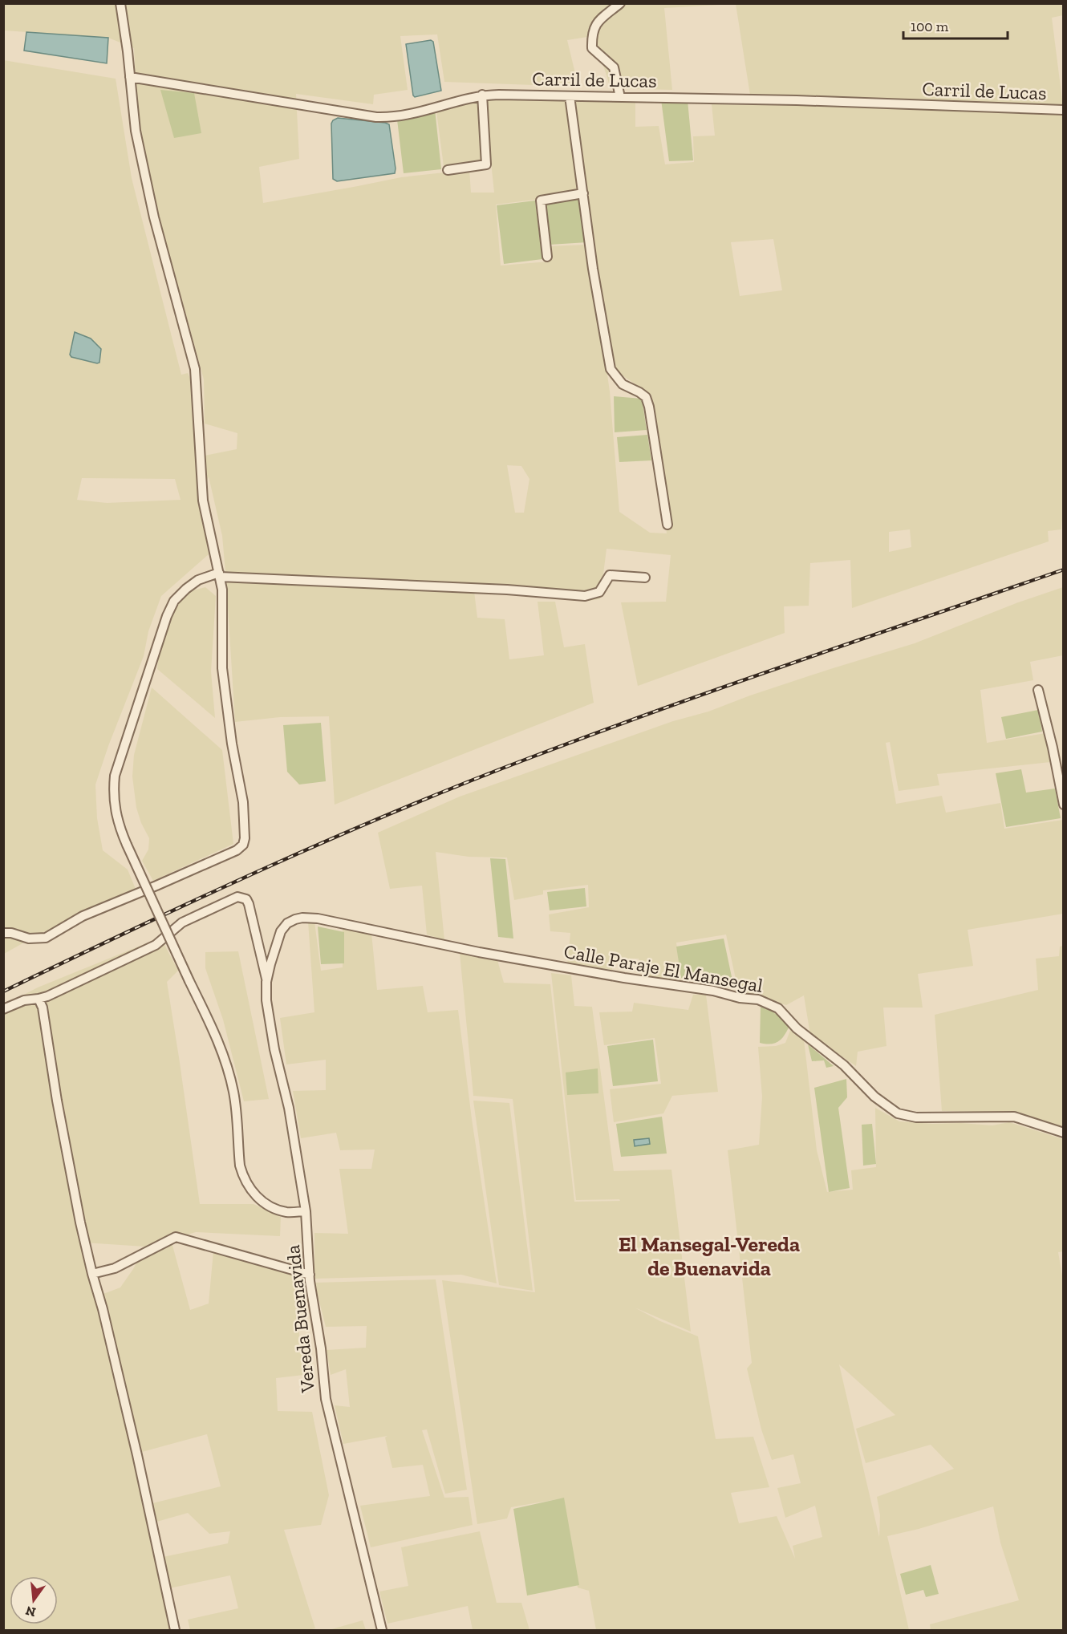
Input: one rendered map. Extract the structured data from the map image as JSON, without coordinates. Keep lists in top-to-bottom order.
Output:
{
  "streets": {
    "street": ["Carril de Lucas", "Calle Paraje El Mansegal", "Vereda Buenavida"]
  },
  "crossings": [
    ["Calle Paraje El Mansegal", "Vereda Buenavida"]
  ],
  "districts": ["El Mansegal-Vereda de Buenavida"],
  "scale_bar": "100 m",
  "north": "bottom"
}
